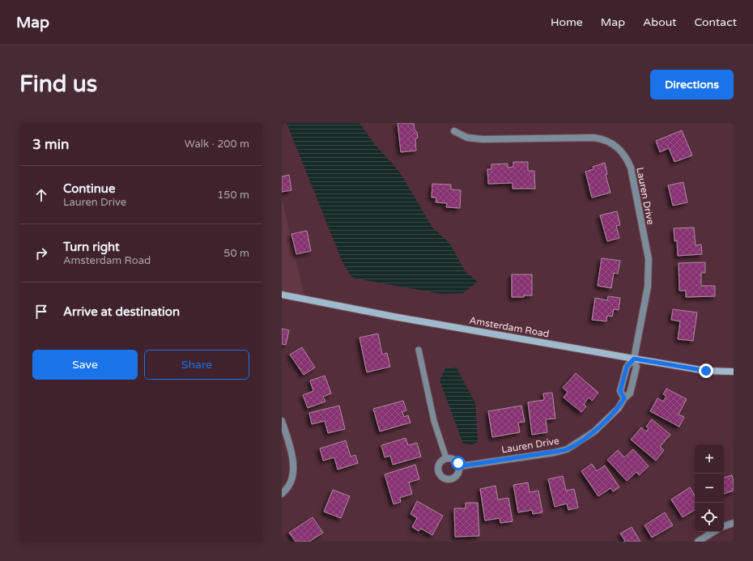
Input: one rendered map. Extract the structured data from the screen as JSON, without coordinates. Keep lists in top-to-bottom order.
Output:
{
  "streets": {
    "main road": ["Amsterdam Road"],
    "street": ["Lauren Drive"]
  },
  "crossings": [
    ["Lauren Drive", "Amsterdam Road"]
  ],
  "page": {
    "header": "Map",
    "nav": [
      "Home",
      "Map",
      "About",
      "Contact"
    ],
    "buttons": [
      "Directions",
      ["Save", "Share"]
    ],
    "title": "Find us",
    "heading": ["3 min", "Walk · 200 m"],
    "list": [
      ["Continue", "Lauren Drive", "150 m"],
      ["Turn right", "Amsterdam Road", "50 m"],
      "Arrive at destination"
    ],
    "map_buttons": ["+", "−"]
  }
}
